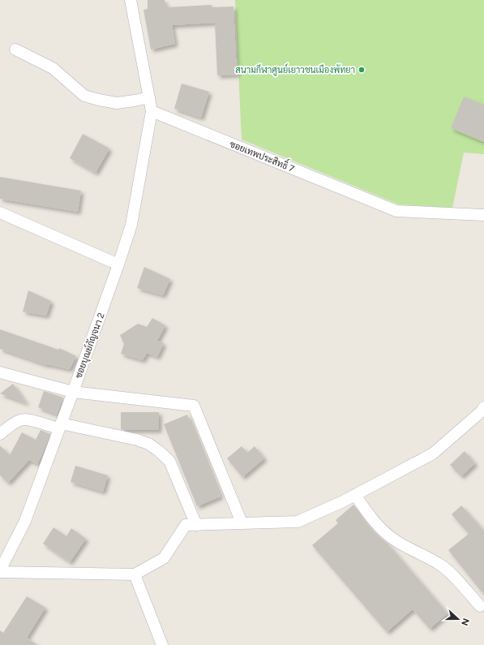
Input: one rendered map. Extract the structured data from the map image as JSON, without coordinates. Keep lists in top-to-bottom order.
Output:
{
  "streets": {
    "street": ["ซอยเทพประสิทธิ์ 7", "ซอยบุณย์กัญจนา 2"]
  },
  "crossings": [
    ["ซอยเทพประสิทธิ์ 7", "ซอยบุณย์กัญจนา 2"]
  ],
  "places": ["สนามกีฬาศูนย์เยาวชนเมืองพัทยา"],
  "north": "right"
}
